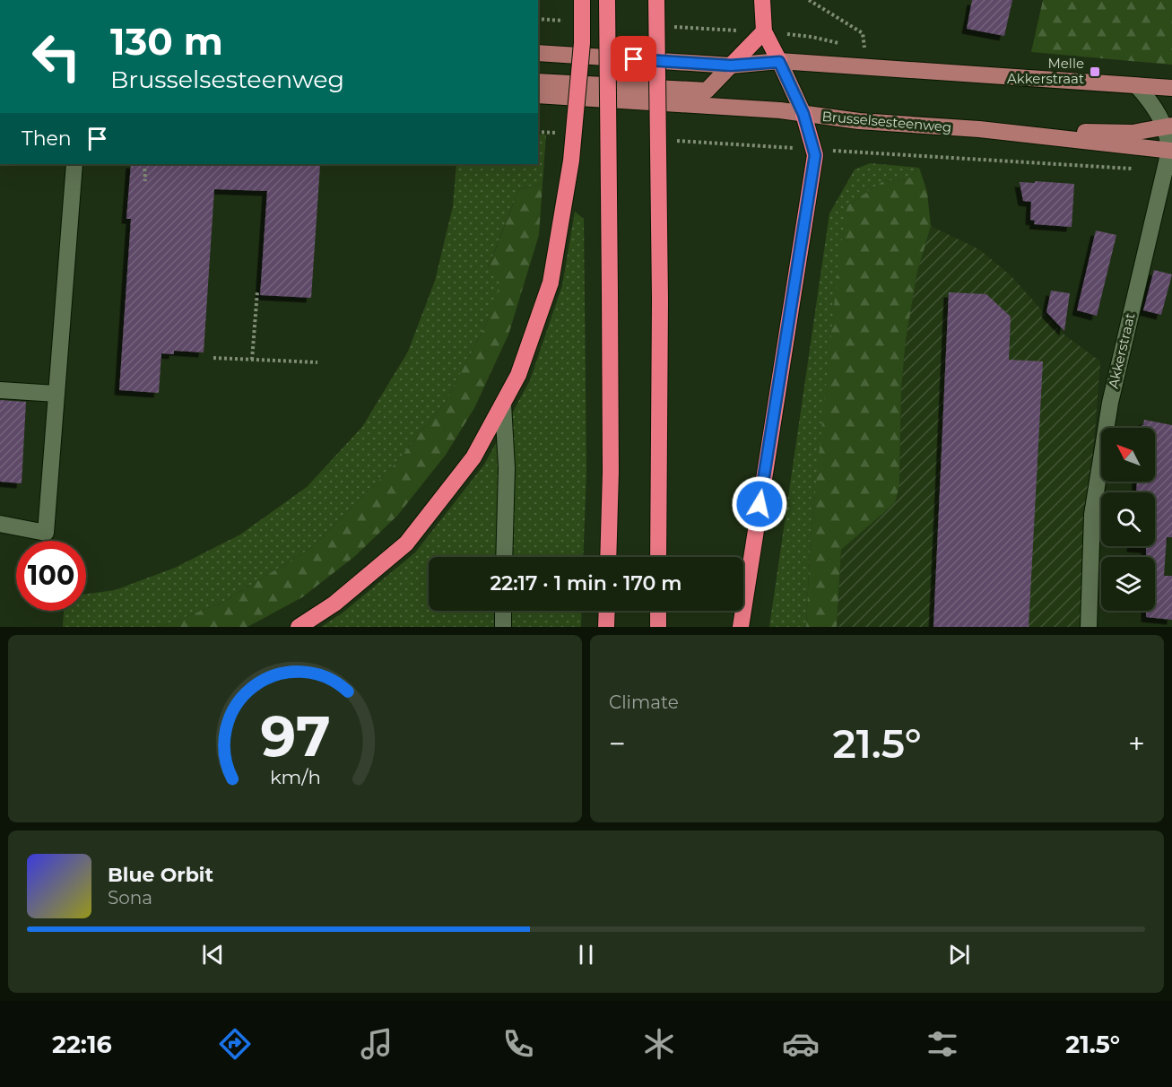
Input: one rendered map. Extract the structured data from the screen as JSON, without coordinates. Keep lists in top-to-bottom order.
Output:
{
  "streets": {
    "main road": ["Brusselsesteenweg"],
    "street": ["Akkerstraat"]
  },
  "crossings": [
    ["Brusselsesteenweg", "Akkerstraat"]
  ],
  "places": {
    "transit": ["Melle Akkerstraat"]
  },
  "north": "top left",
  "page": {
    "turn": ["130 m", "Brusselsesteenweg"],
    "then": "Then",
    "limit": "100",
    "trip": "22:17 · 1 min · 170 m",
    "tile": "Climate",
    "heat": ["−", "21.5°", "+"],
    "song": ["Blue Orbit", "Sona"],
    "tabs": ["22:16", "21.5°"],
    "gauge": ["97", "km/h"]
  }
}
